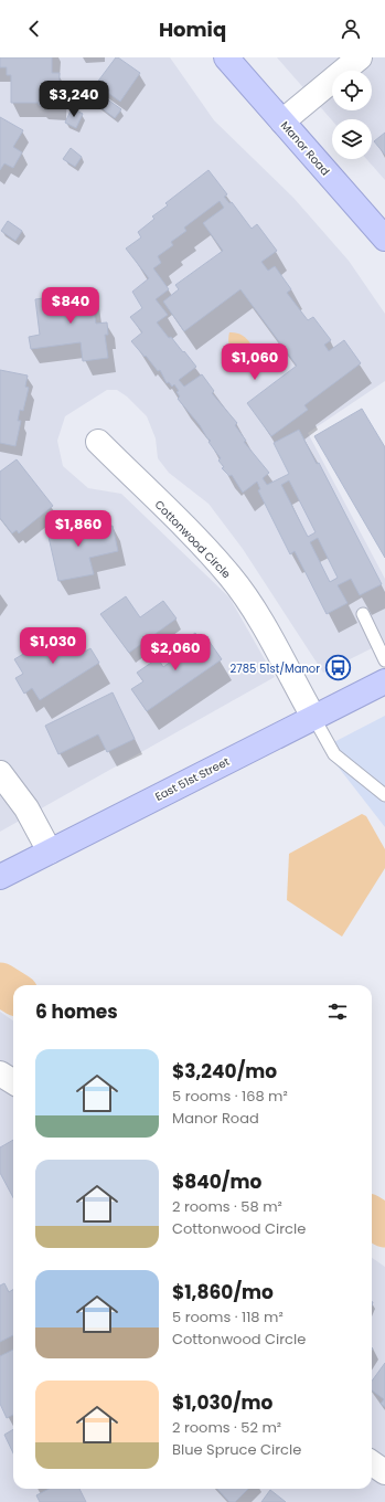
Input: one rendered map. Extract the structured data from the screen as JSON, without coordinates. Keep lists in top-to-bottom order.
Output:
{
  "streets": {
    "main road": ["Manor Road", "East 51st Street"],
    "street": ["Cottonwood Circle"]
  },
  "crossings": [
    ["Cottonwood Circle", "East 51st Street"]
  ],
  "places": {
    "bus stop": ["2785 51st/Manor"]
  },
  "page": {
    "header": "Homiq",
    "price": [
      "$3,240",
      "$840",
      "$1,060",
      "$1,860",
      "$1,030",
      "$2,060"
    ],
    "heading": "6 homes",
    "list": [
      {
        "name": "$3,240/mo",
        "note": "5 rooms · 168 m² · Manor Road"
      },
      {
        "name": "$840/mo",
        "note": "2 rooms · 58 m² · Cottonwood Circle"
      },
      {
        "name": "$1,860/mo",
        "note": "5 rooms · 118 m² · Cottonwood Circle"
      },
      {
        "name": "$1,030/mo",
        "note": "2 rooms · 52 m² · Blue Spruce Circle"
      }
    ]
  }
}
